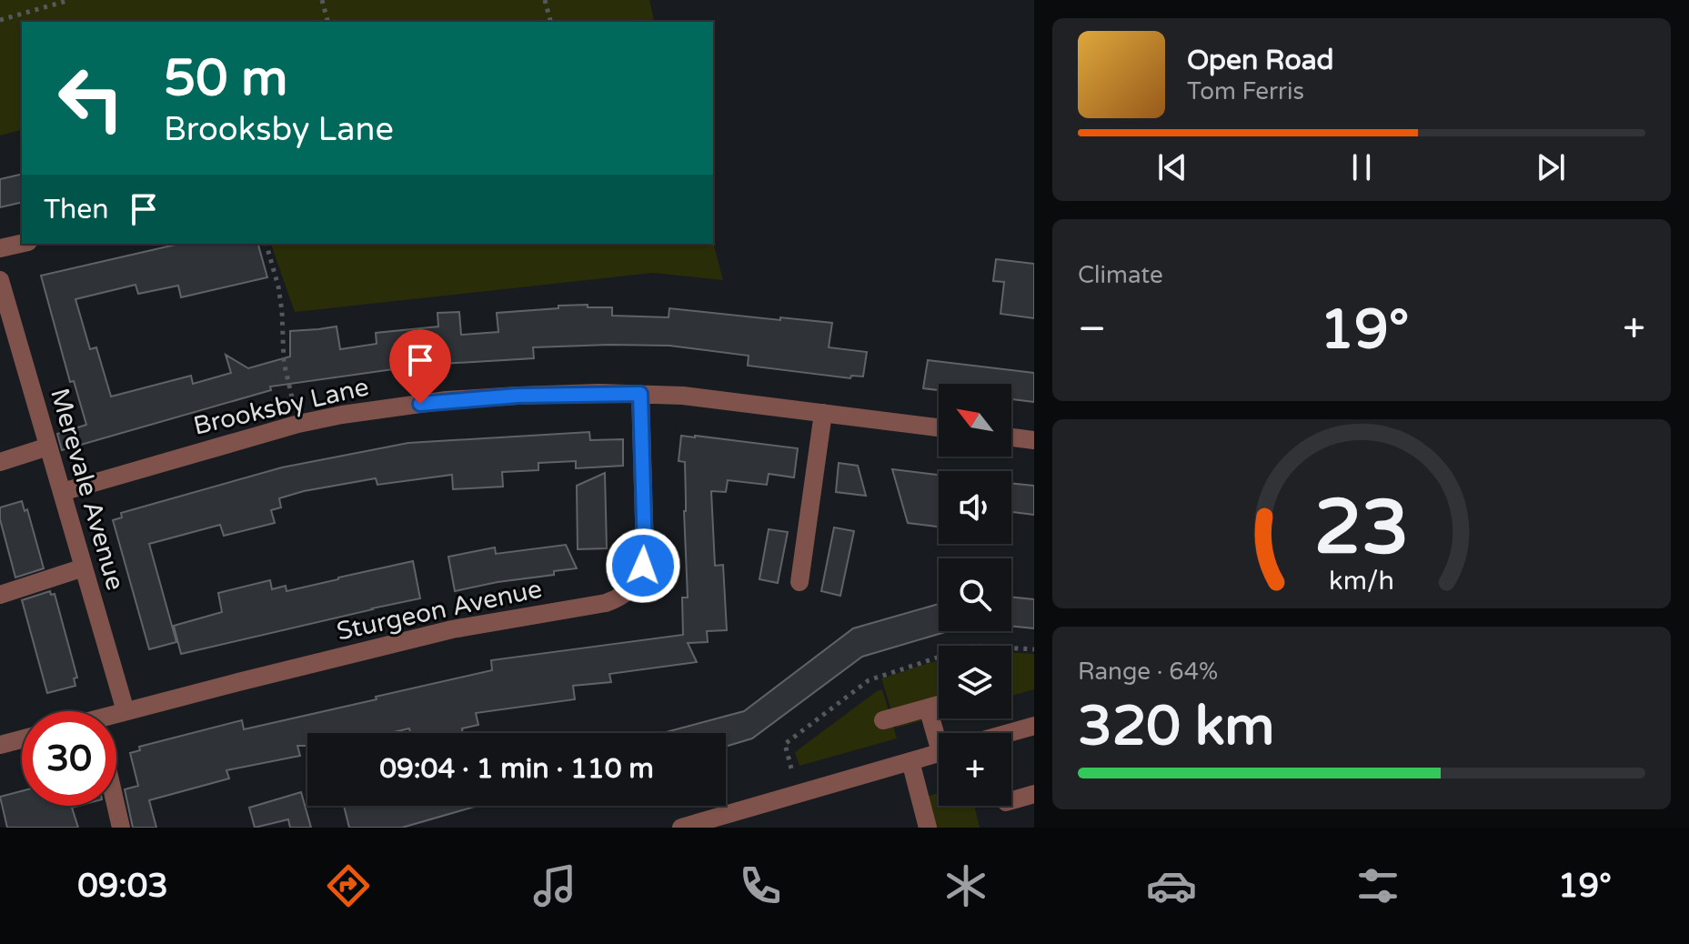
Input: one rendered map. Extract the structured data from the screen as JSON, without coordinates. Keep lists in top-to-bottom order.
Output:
{
  "streets": {
    "street": ["Brooksby Lane", "Merevale Avenue", "Sturgeon Avenue"]
  },
  "crossings": [
    ["Brooksby Lane", "Merevale Avenue"],
    ["Brooksby Lane", "Sturgeon Avenue"],
    ["Merevale Avenue", "Sturgeon Avenue"]
  ],
  "north": "top left",
  "page": {
    "turn": ["50 m", "Brooksby Lane"],
    "song": ["Open Road", "Tom Ferris"],
    "then": "Then",
    "tile": [
      "Climate",
      ["Range · 64%", "320 km"]
    ],
    "heat": ["−", "19°", "+"],
    "map_buttons": "+",
    "limit": "30",
    "trip": "09:04 · 1 min · 110 m",
    "tabs": ["09:03", "19°"],
    "gauge": ["23", "km/h"]
  }
}
